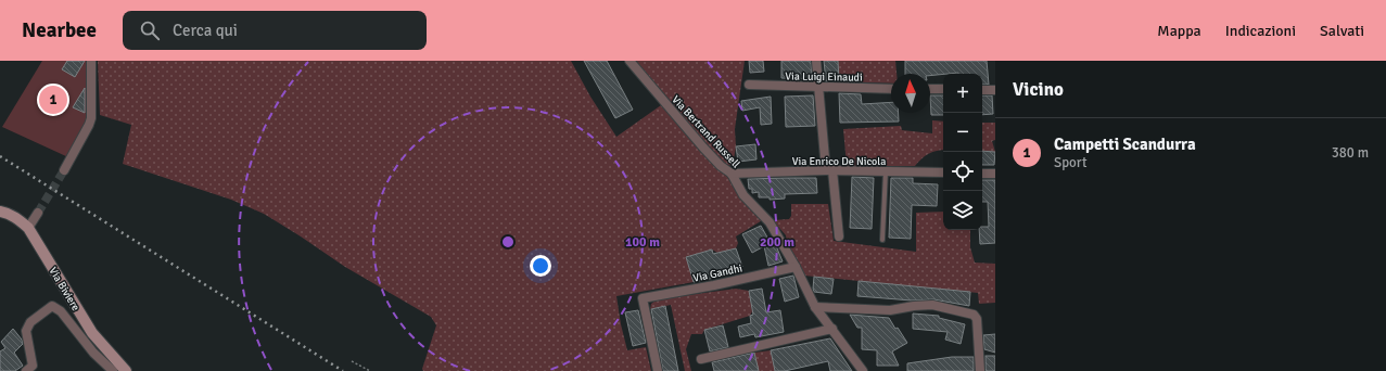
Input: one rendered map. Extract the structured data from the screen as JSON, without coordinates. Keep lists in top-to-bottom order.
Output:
{
  "streets": {
    "main road": ["Via Biviere"],
    "street": [
      "Via Luigi Einaudi",
      "Via Bertrand Russell",
      "Via Enrico De Nicola",
      "Via Gandhi"
    ]
  },
  "crossings": [
    ["Via Bertrand Russell", "Via Enrico De Nicola"],
    ["Via Bertrand Russell", "Via Gandhi"]
  ],
  "north": "top",
  "page": {
    "header": "Nearbee",
    "search": "Cerca qui",
    "nav": ["Mappa", "Indicazioni", "Salvati"],
    "heading": "Vicino",
    "map_buttons": ["+", "−"],
    "pins": "1",
    "list": [
      {
        "mark": "1",
        "name": "Campetti Scandurra",
        "note": "Sport",
        "value": "380 m"
      }
    ]
  },
  "rings": ["100 m", "200 m"]
}
